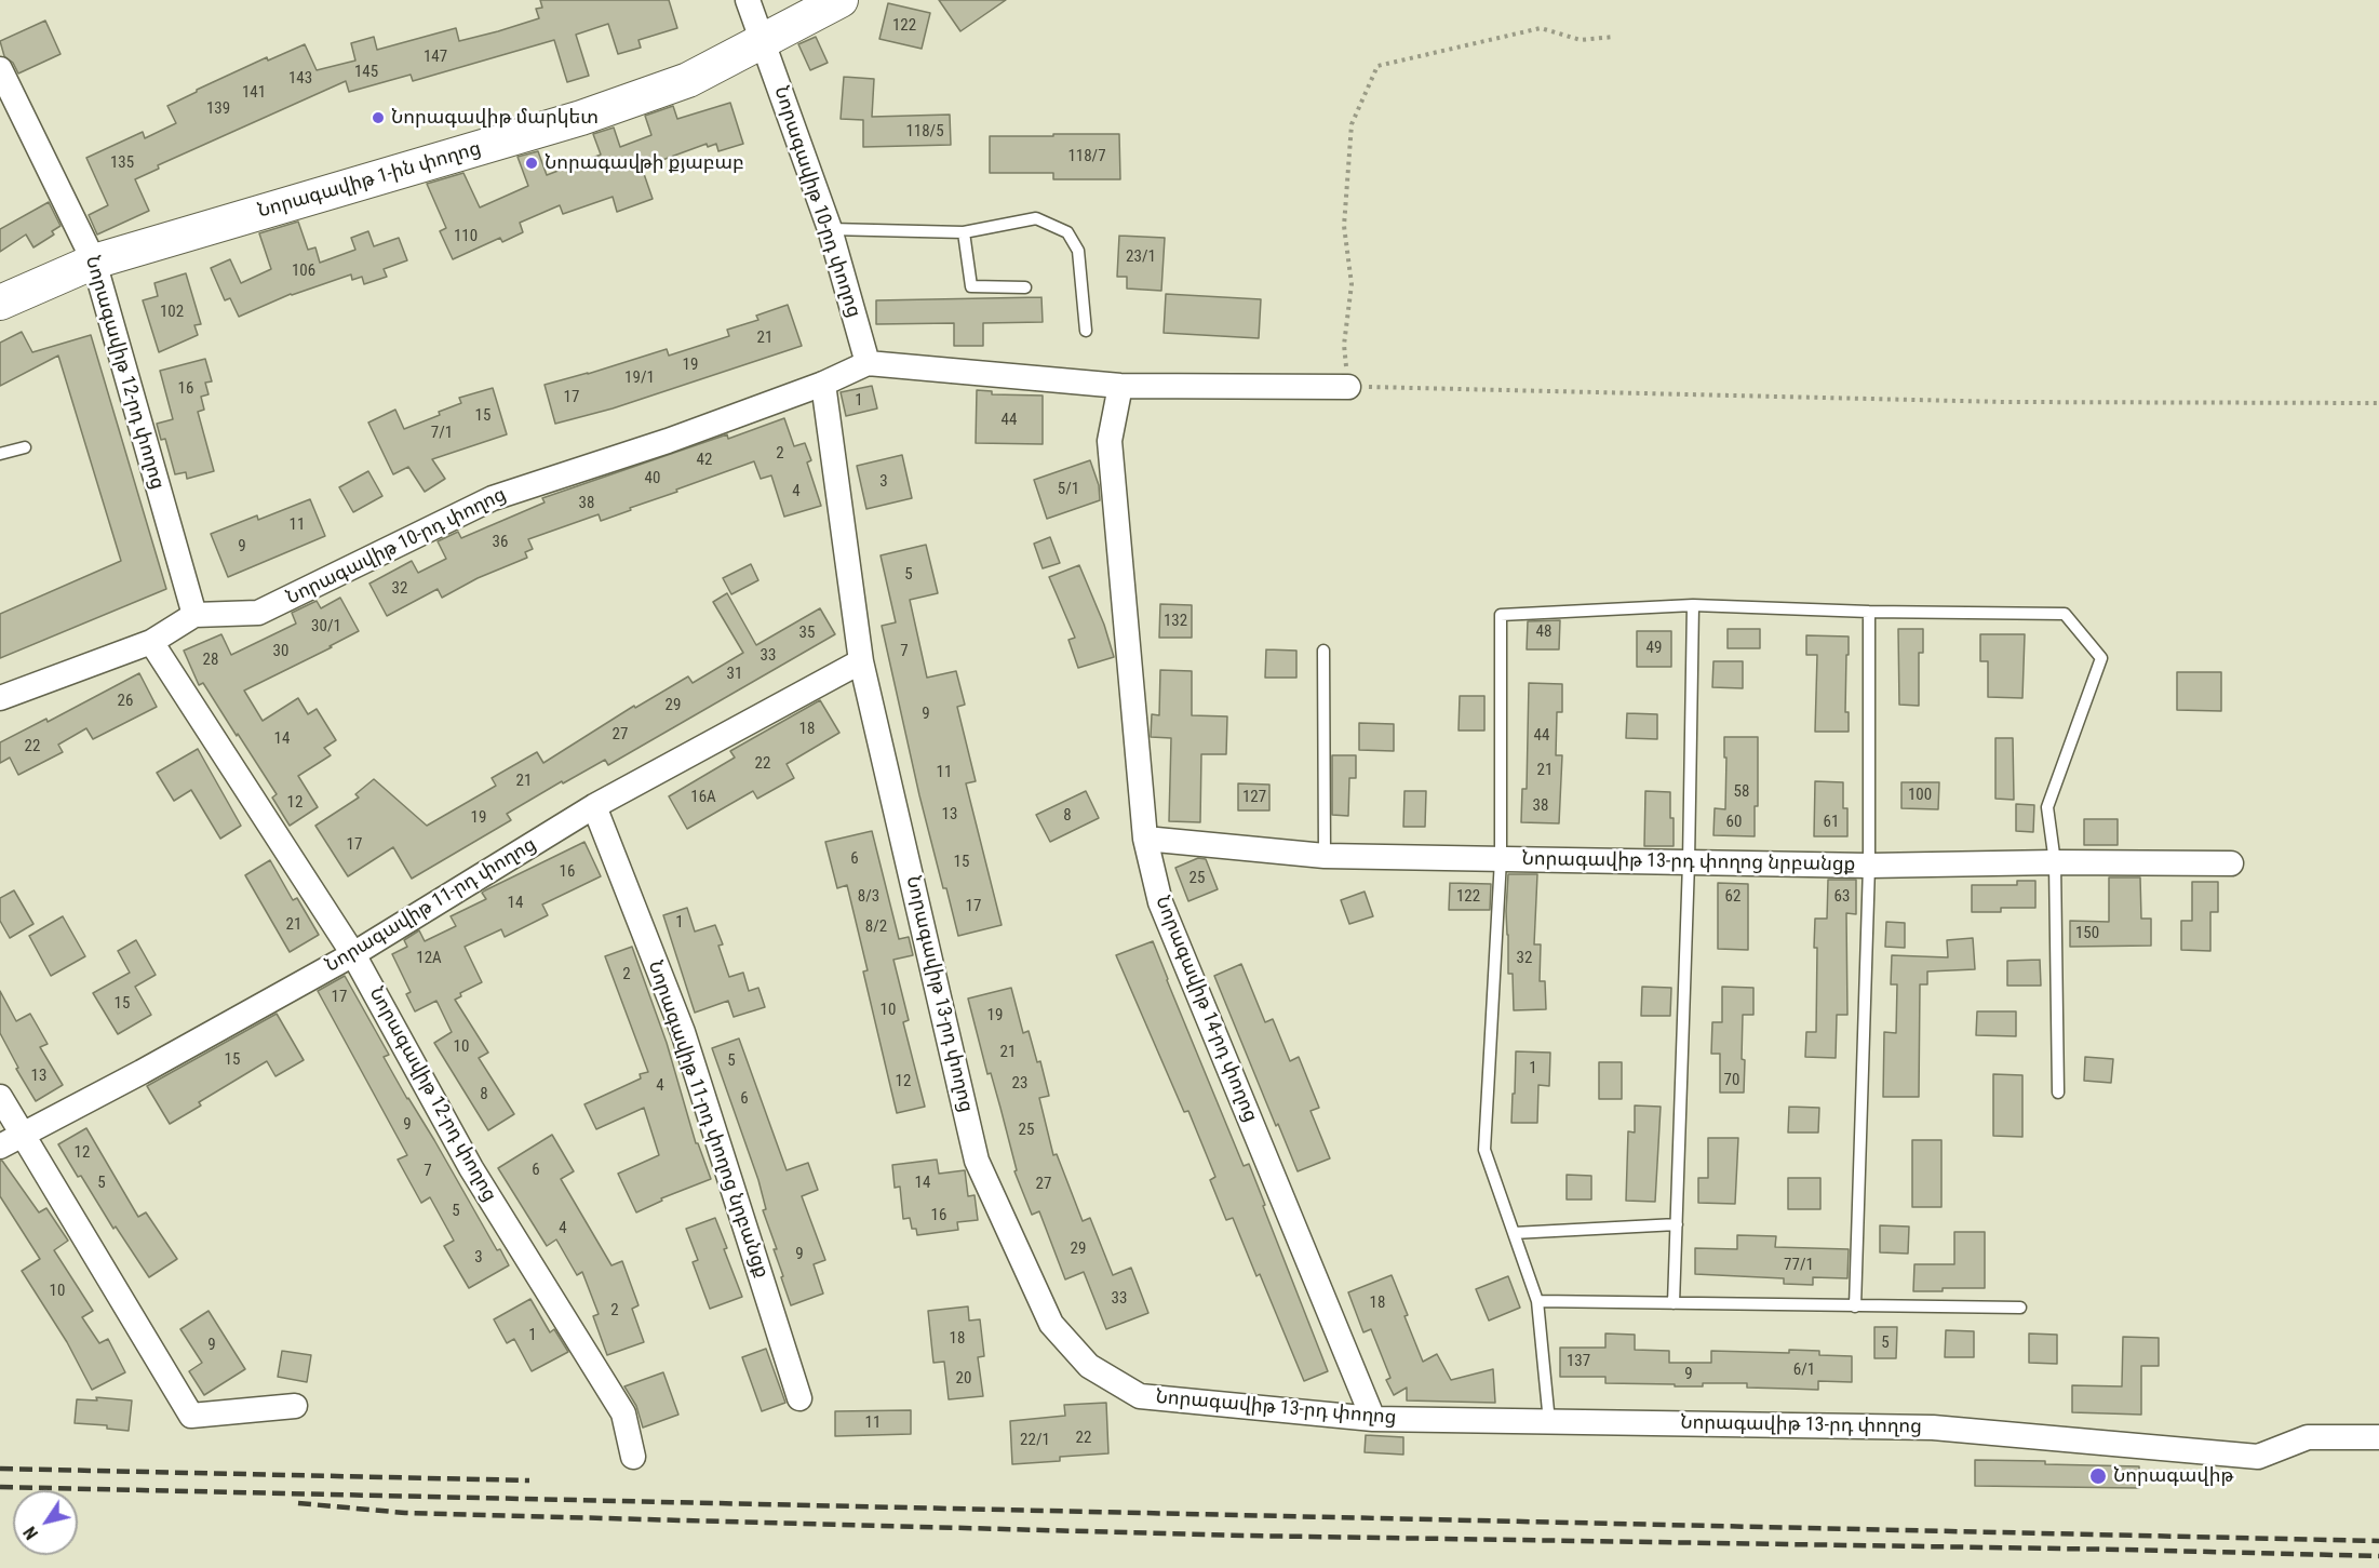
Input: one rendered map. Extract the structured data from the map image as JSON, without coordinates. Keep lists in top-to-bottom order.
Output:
{
  "streets": {
    "main road": ["Նորագավիթ 1-ին փողոց"],
    "street": [
      "Նորագավիթ 10-րդ փողոց",
      "Նորագավիթ 12-րդ փողոց",
      "Նորագավիթ 13-րդ փողոց նրբանցք",
      "Նորագավիթ 11-րդ փողոց",
      "Նորագավիթ 13-րդ փողոց",
      "Նորագավիթ 14-րդ փողոց",
      "Նորագավիթ 11-րդ փողոց նրբանցք"
    ]
  },
  "crossings": [
    ["Նորագավիթ 1-ին փողոց", "Նորագավիթ 10-րդ փողոց"],
    ["Նորագավիթ 1-ին փողոց", "Նորագավիթ 12-րդ փողոց"],
    ["Նորագավիթ 10-րդ փողոց", "Նորագավիթ 12-րդ փողոց"],
    ["Նորագավիթ 10-րդ փողոց", "Նորագավիթ 13-րդ փողոց"],
    ["Նորագավիթ 10-րդ փողոց", "Նորագավիթ 14-րդ փողոց"],
    ["Նորագավիթ 12-րդ փողոց", "Նորագավիթ 11-րդ փողոց"],
    ["Նորագավիթ 13-րդ փողոց նրբանցք", "Նորագավիթ 14-րդ փողոց"],
    ["Նորագավիթ 11-րդ փողոց", "Նորագավիթ 13-րդ փողոց"],
    ["Նորագավիթ 11-րդ փողոց", "Նորագավիթ 11-րդ փողոց նրբանցք"],
    ["Նորագավիթ 13-րդ փողոց", "Նորագավիթ 14-րդ փողոց"]
  ],
  "places": ["Նորագավիթ մարկետ", "Նորագավթի քյաբաբ", "Նորագավիթ"],
  "house_numbers": [
    "122",
    "147",
    "145",
    "143",
    "141",
    "139",
    "118/5",
    "118/7",
    "135",
    "110",
    "23/1",
    "106",
    "102",
    "21",
    "19",
    "19/1",
    "16",
    "17",
    "1",
    "15",
    "44",
    "7/1",
    "2",
    "42",
    "40",
    "3",
    "5/1",
    "4",
    "38",
    "11",
    "36",
    "9",
    "5",
    "32",
    "132",
    "30/1",
    "48",
    "35",
    "49",
    "30",
    "7",
    "33",
    "28",
    "31",
    "26",
    "29",
    "9",
    "18",
    "27",
    "44",
    "14",
    "22",
    "22",
    "21",
    "11",
    "21",
    "58",
    "100",
    "16A",
    "127",
    "12",
    "38",
    "13",
    "8",
    "19",
    "60",
    "61",
    "17",
    "6",
    "15",
    "16",
    "25",
    "8/3",
    "122",
    "62",
    "63",
    "14",
    "17",
    "1",
    "21",
    "8/2",
    "150",
    "12A",
    "32",
    "2",
    "17",
    "15",
    "10",
    "19",
    "10",
    "21",
    "15",
    "5",
    "1",
    "13",
    "70",
    "12",
    "23",
    "4",
    "8",
    "6",
    "9",
    "25",
    "12",
    "6",
    "7",
    "5",
    "14",
    "27",
    "5",
    "16",
    "4",
    "29",
    "9",
    "3",
    "77/1",
    "10",
    "33",
    "18",
    "2",
    "1",
    "18",
    "5",
    "9",
    "137",
    "6/1",
    "9",
    "20",
    "11",
    "22",
    "22/1"
  ],
  "north": "bottom left"
}
